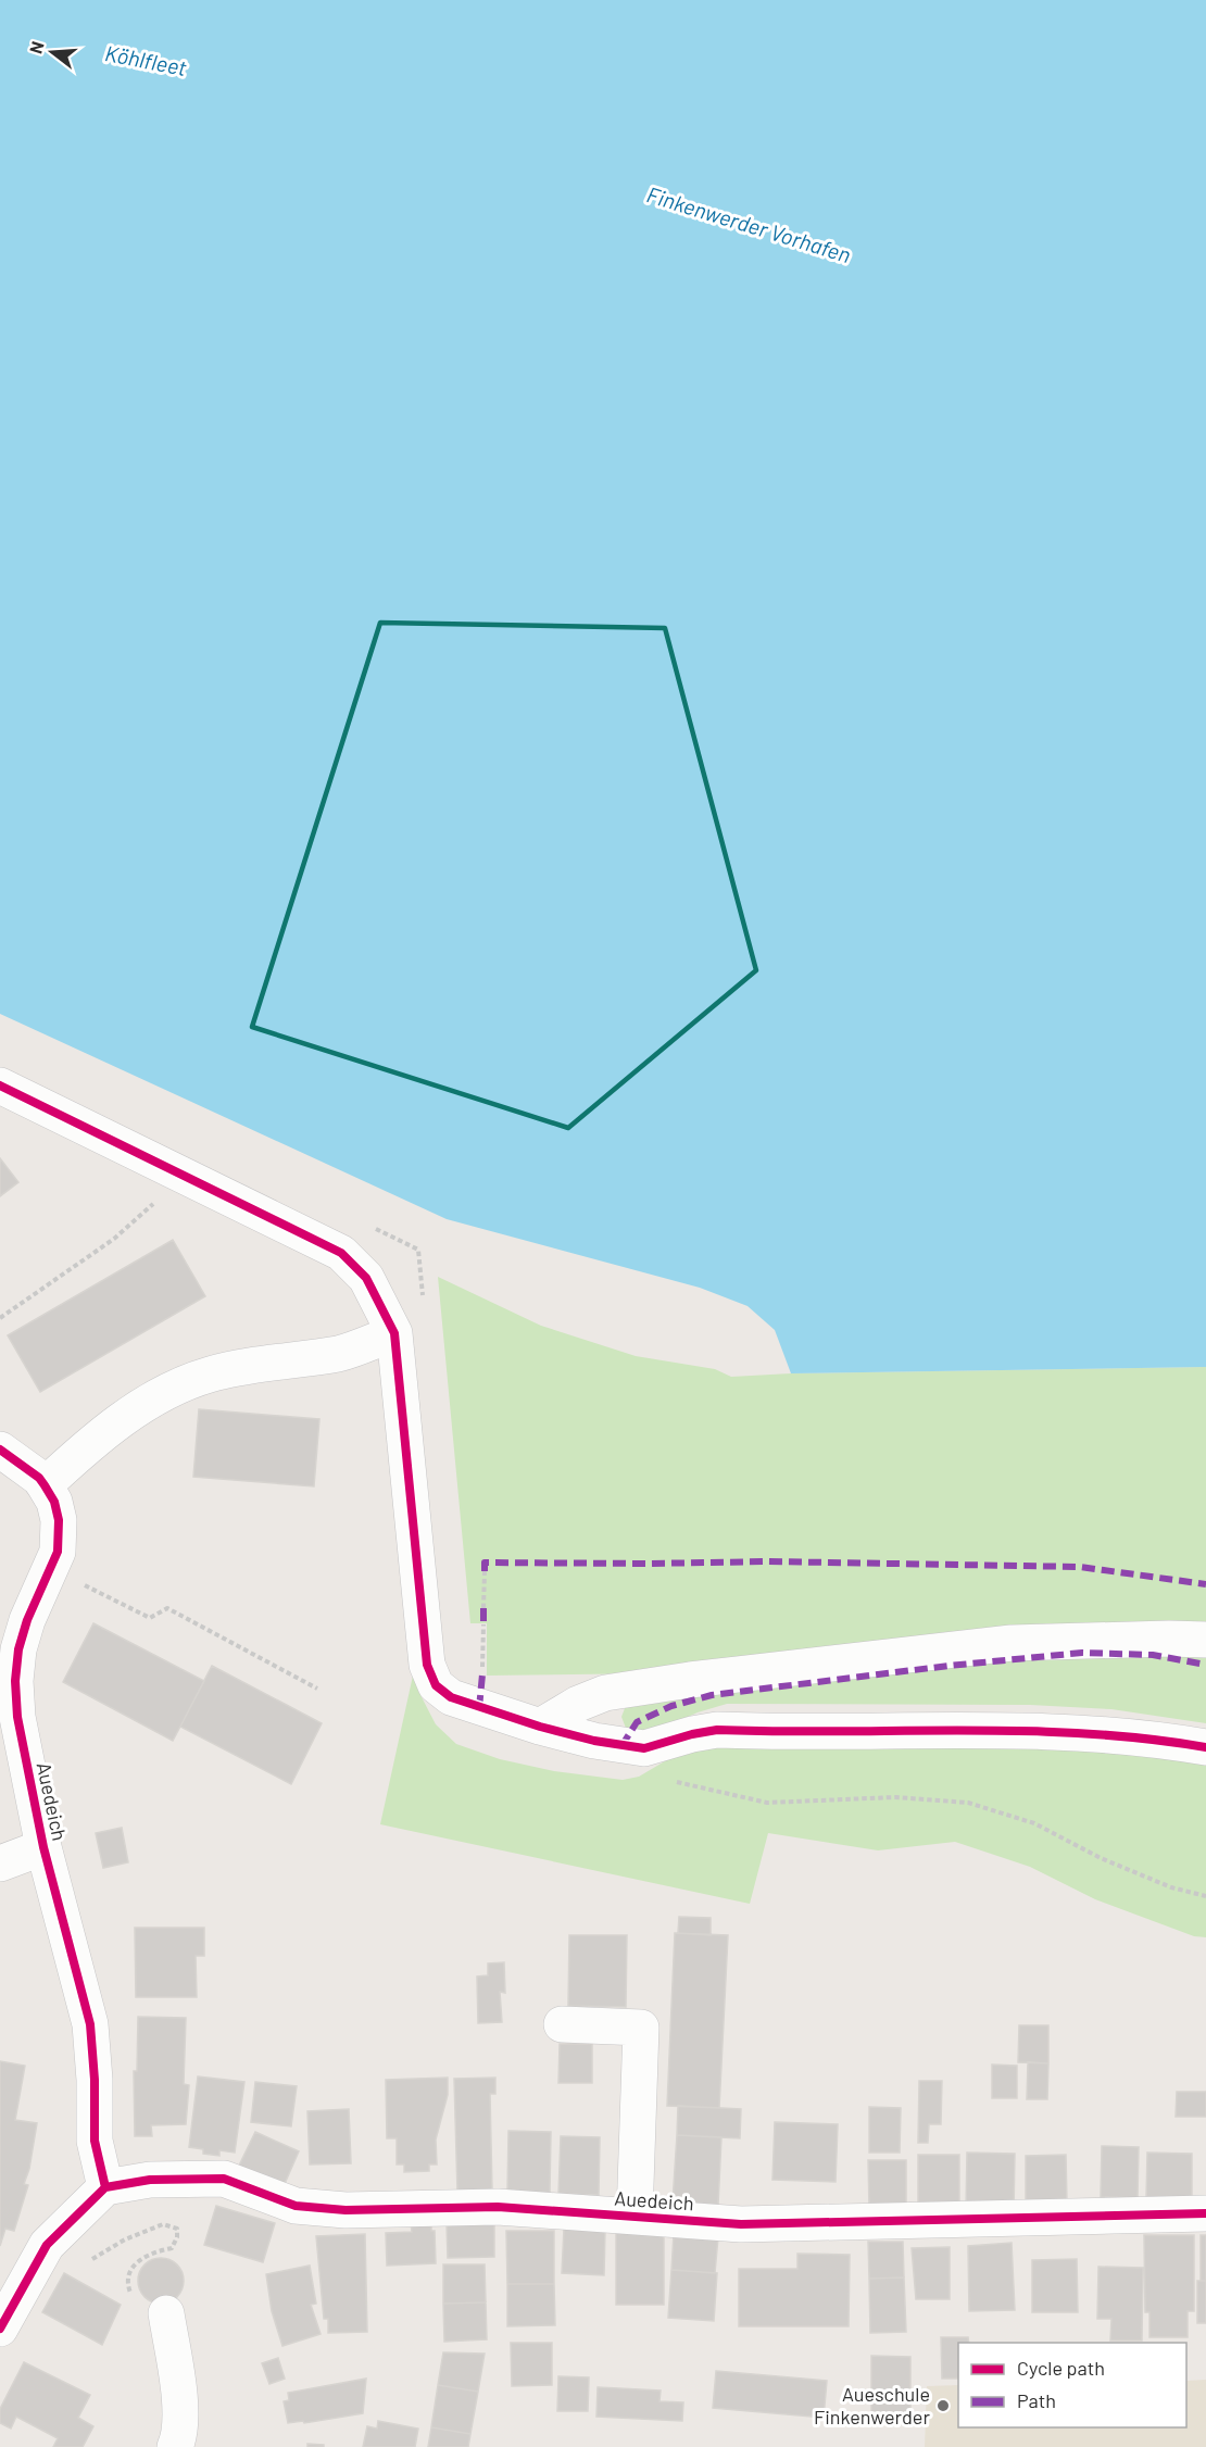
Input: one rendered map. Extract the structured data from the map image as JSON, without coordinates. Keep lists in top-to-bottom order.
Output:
{
  "streets": {
    "street": ["Auedeich"]
  },
  "water": ["Köhlfleet", "Finkenwerder Vorhafen"],
  "places": ["Aueschule Finkenwerder"],
  "legend": ["Cycle path", "Path"],
  "north": "left"
}
